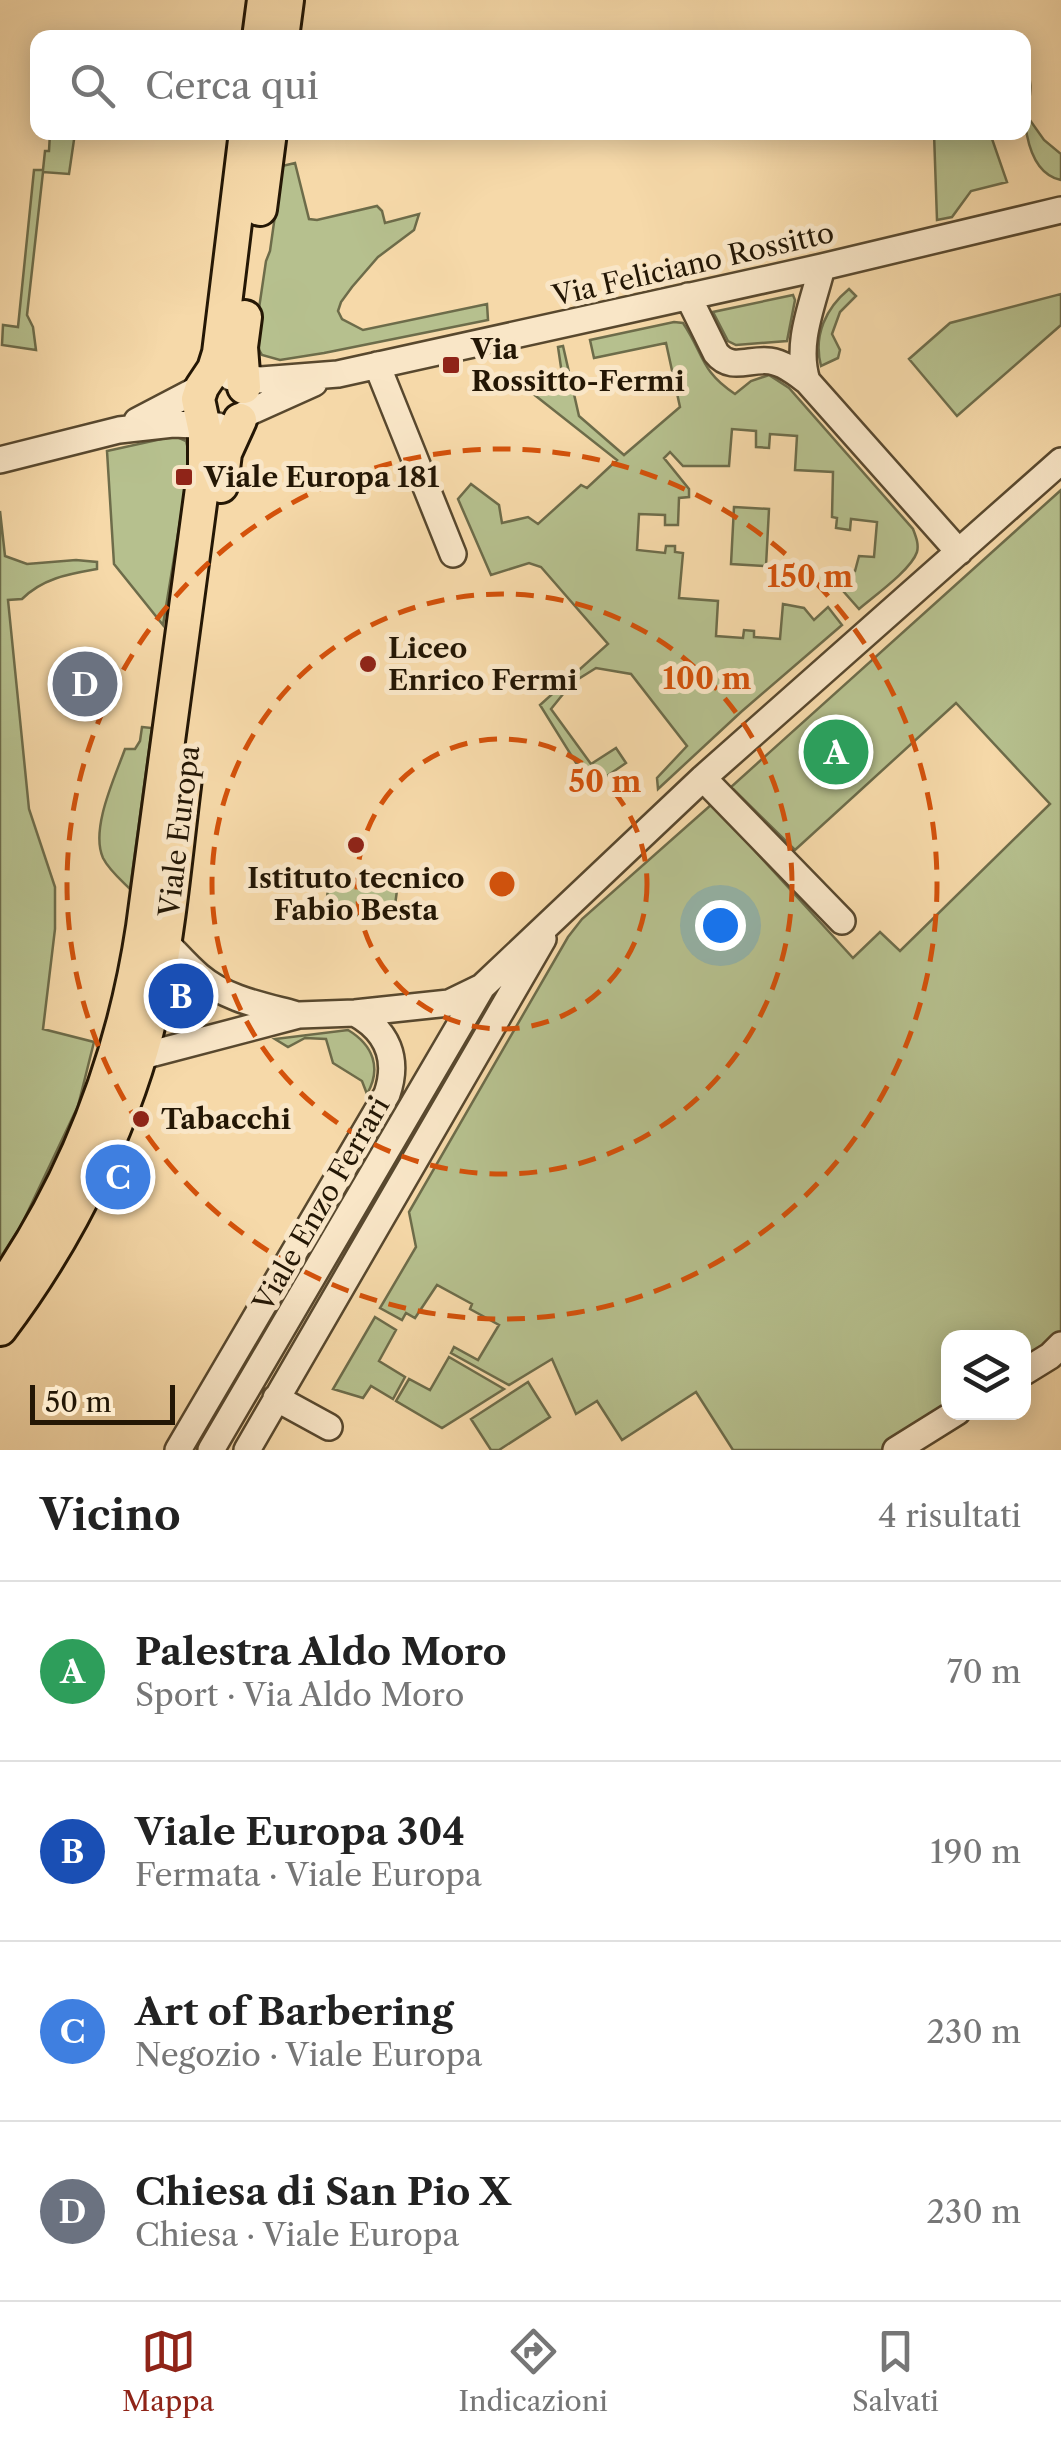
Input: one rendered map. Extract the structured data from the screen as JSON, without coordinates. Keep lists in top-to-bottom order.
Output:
{
  "streets": {
    "main road": ["Viale Europa"],
    "street": ["Via Feliciano Rossitto", "Viale Enzo Ferrari"]
  },
  "places": {
    "transit": ["Via Rossitto-Fermi", "Viale Europa 181"],
    "other": ["Liceo Enrico Fermi", "Istituto tecnico Fabio Besta", "Tabacchi"]
  },
  "scale_bar": "50 m",
  "page": {
    "search": "Cerca qui",
    "pins": [
      "D",
      "A",
      "B",
      "C"
    ],
    "scale": "50 m",
    "heading": ["Vicino", "4 risultati"],
    "list": [
      {
        "mark": "A",
        "name": "Palestra Aldo Moro",
        "note": "Sport · Via Aldo Moro",
        "value": "70 m"
      },
      {
        "mark": "B",
        "name": "Viale Europa 304",
        "note": "Fermata · Viale Europa",
        "value": "190 m"
      },
      {
        "mark": "C",
        "name": "Art of Barbering",
        "note": "Negozio · Viale Europa",
        "value": "230 m"
      },
      {
        "mark": "D",
        "name": "Chiesa di San Pio X",
        "note": "Chiesa · Viale Europa",
        "value": "230 m"
      }
    ],
    "nav": ["Mappa", "Indicazioni", "Salvati"]
  },
  "rings": ["150 m", "100 m", "50 m"]
}
